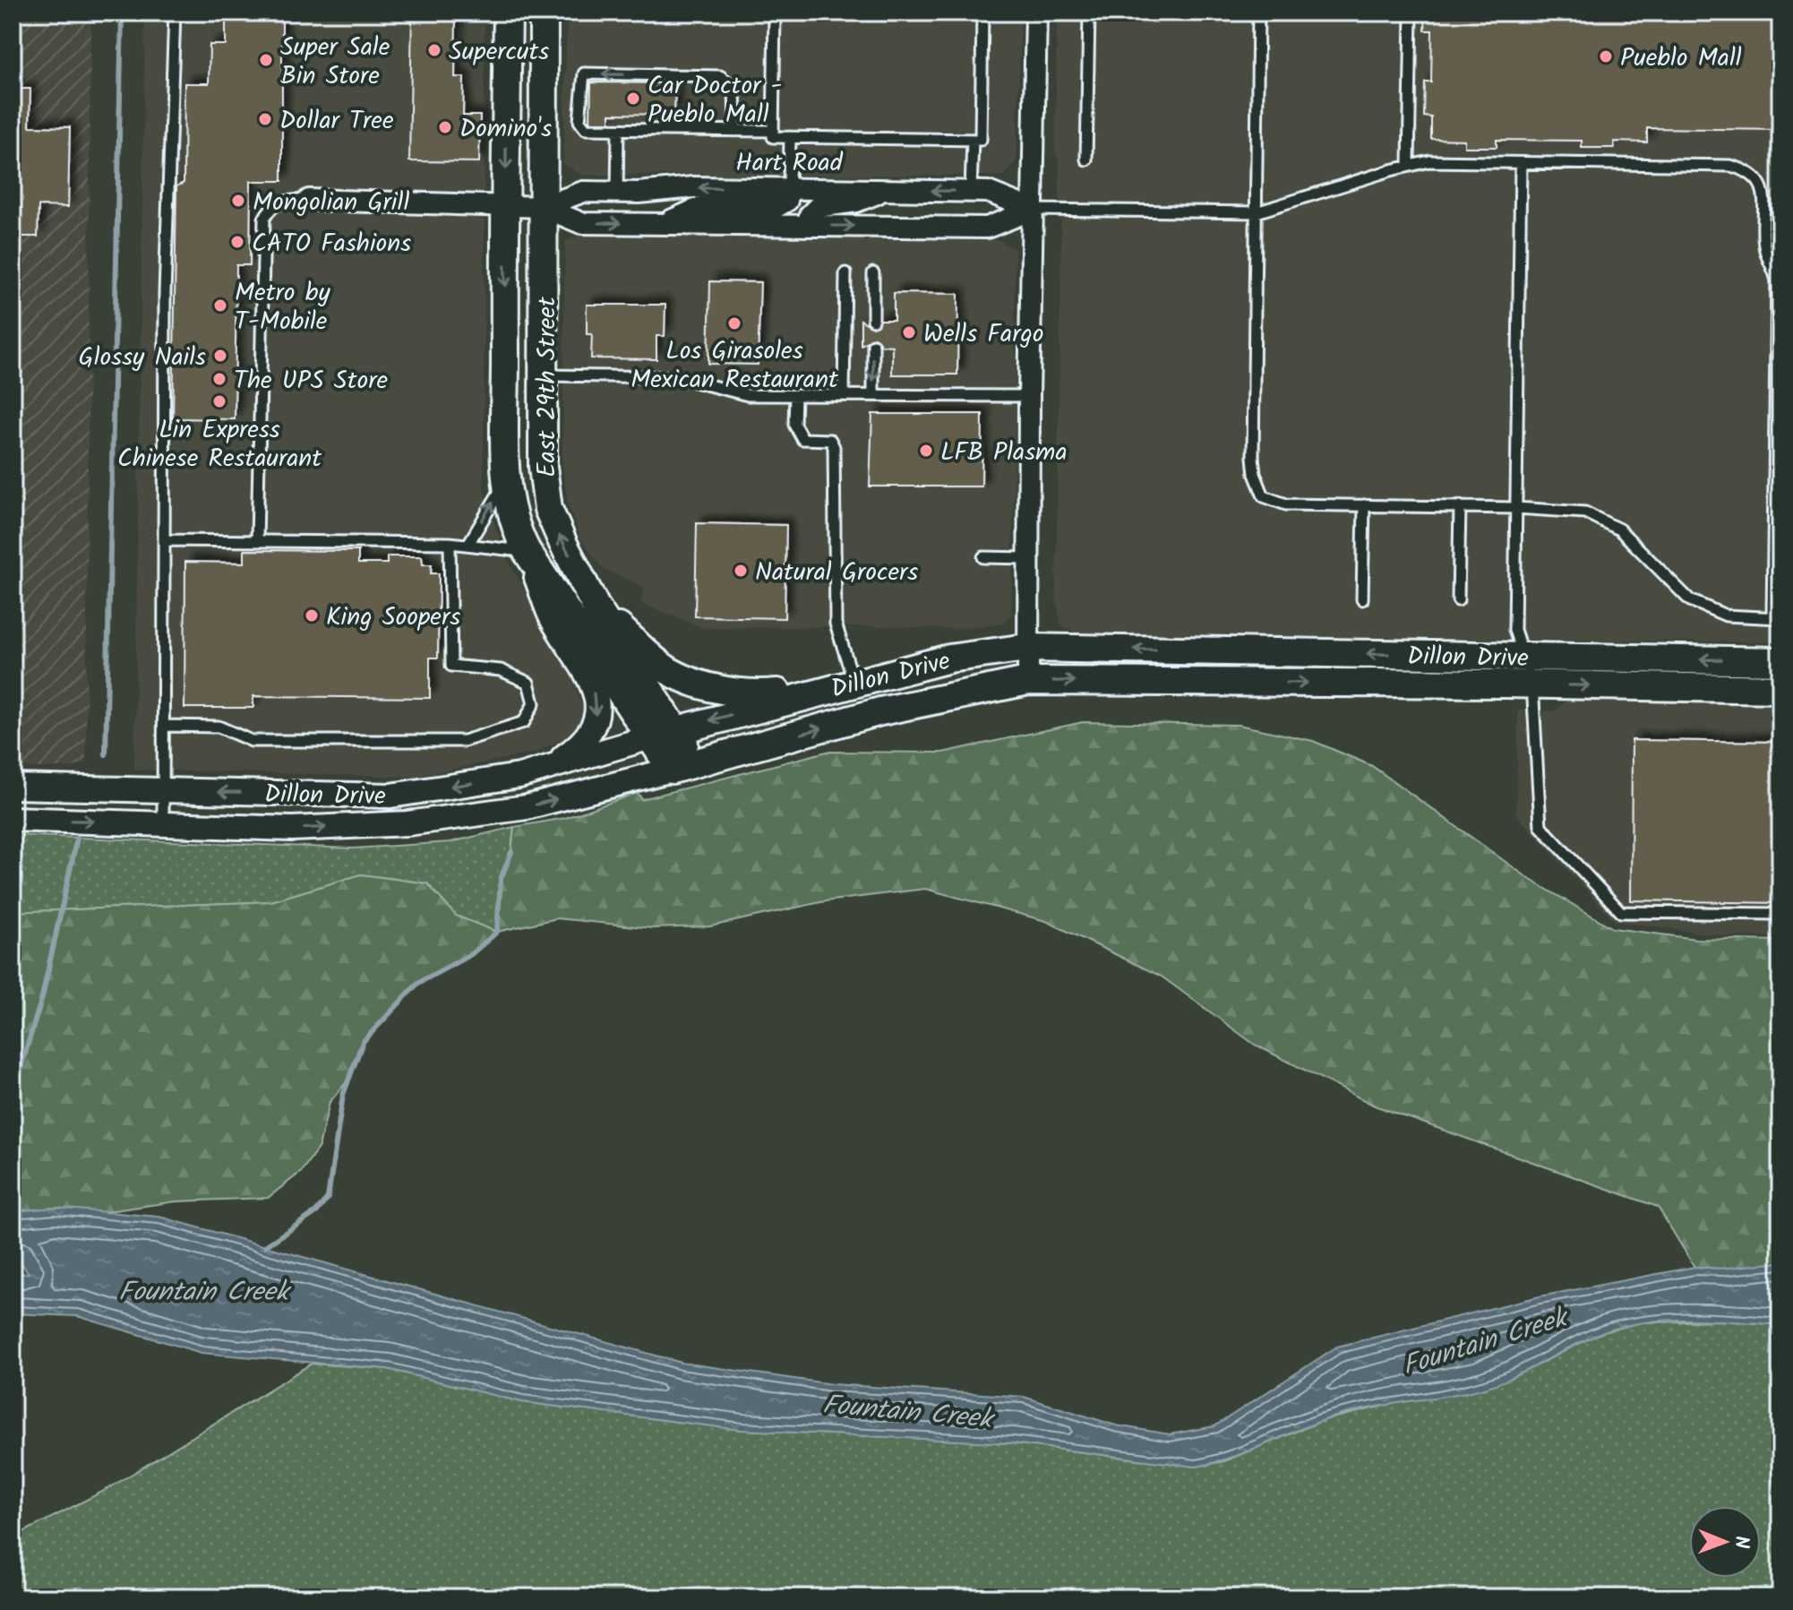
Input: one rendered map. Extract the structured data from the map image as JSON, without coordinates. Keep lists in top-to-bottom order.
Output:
{
  "streets": {
    "main road": ["East 29th Street", "Dillon Drive"],
    "street": ["Hart Road"]
  },
  "crossings": [
    ["Hart Road", "East 29th Street"],
    ["East 29th Street", "Dillon Drive"]
  ],
  "water": ["Fountain Creek"],
  "places": [
    "Supercuts",
    "Pueblo Mall",
    "Super Sale Bin Store",
    "Car Doctor - Pueblo Mall",
    "Dollar Tree",
    "Domino's",
    "Mongolian Grill",
    "CATO Fashions",
    "Metro by T-Mobile",
    "Los Girasoles Mexican Restaurant",
    "Wells Fargo",
    "Glossy Nails",
    "The UPS Store",
    "Lin Express Chinese Restaurant",
    "LFB Plasma",
    "Natural Grocers",
    "King Soopers"
  ],
  "north": "right"
}
